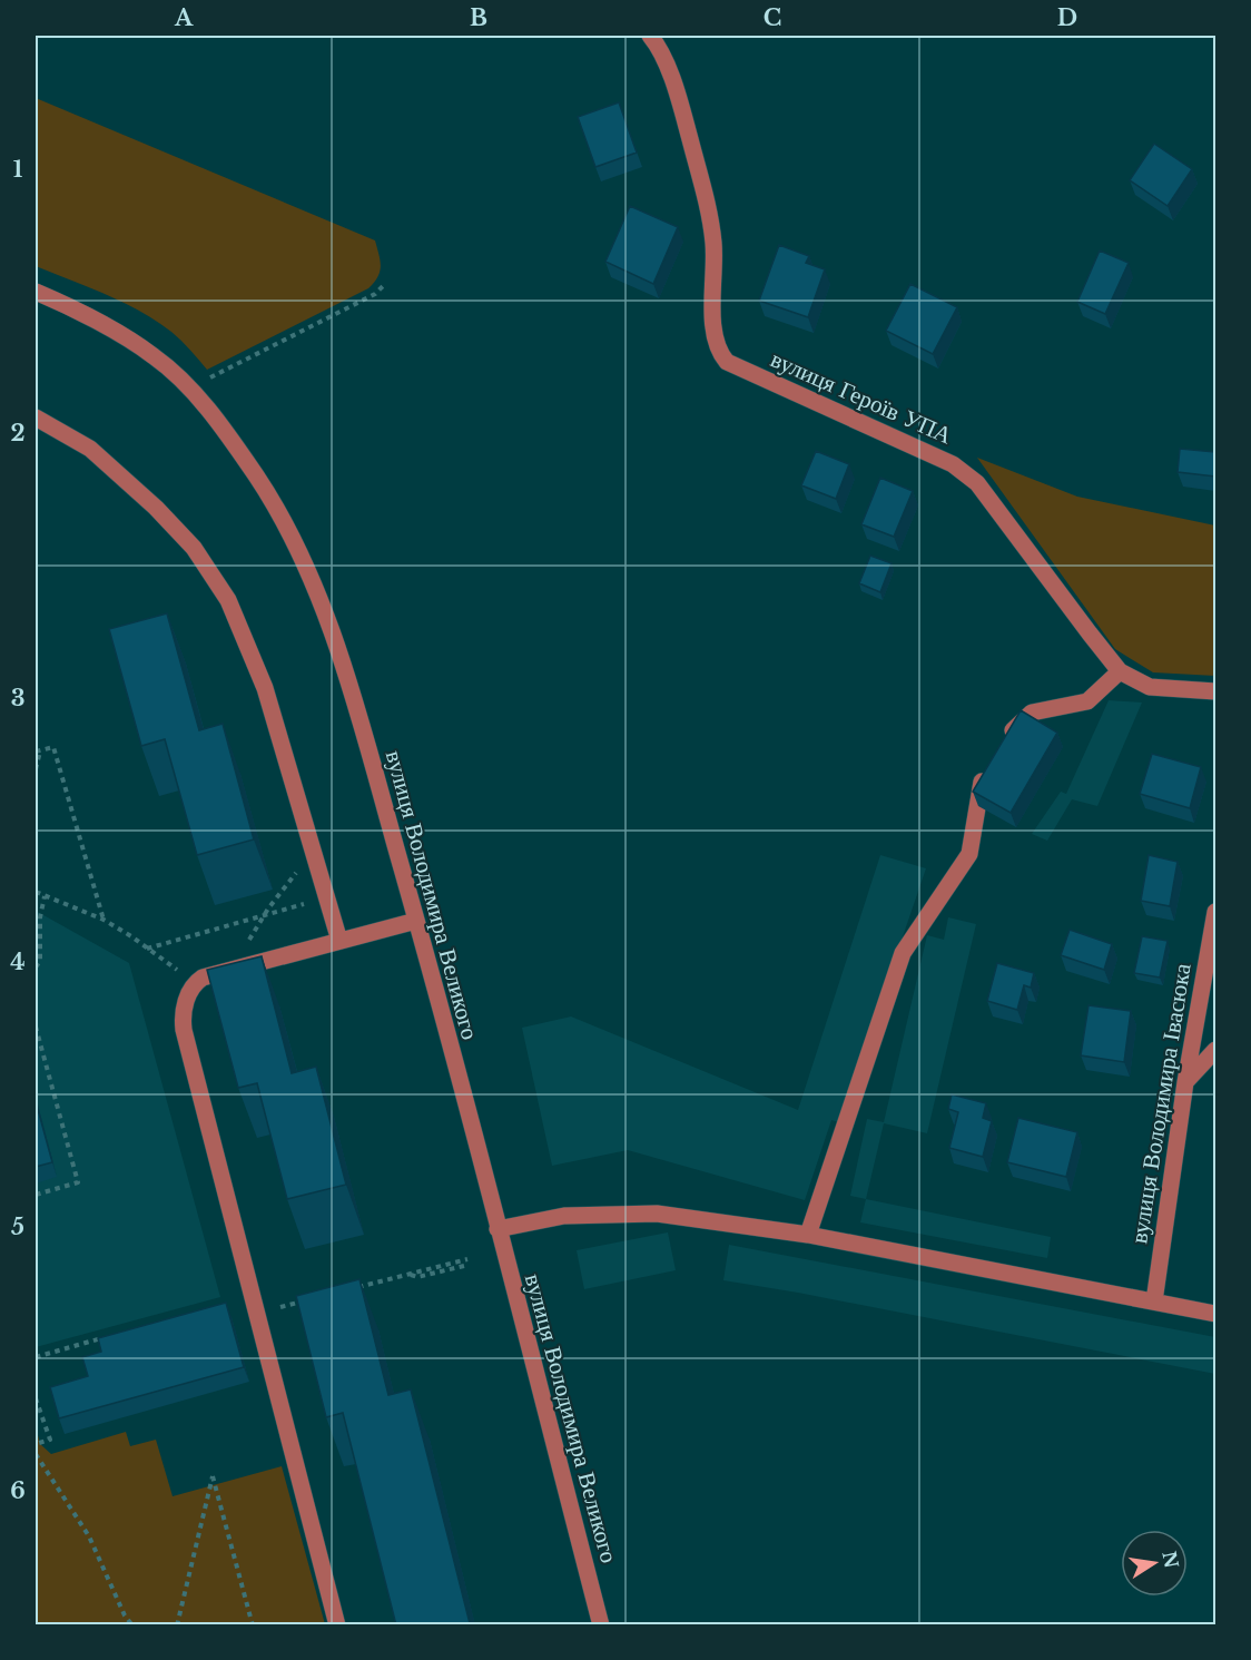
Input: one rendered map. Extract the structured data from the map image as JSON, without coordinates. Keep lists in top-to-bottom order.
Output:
{
  "streets": {
    "street": ["вулиця Героїв УПА", "вулиця Володимира Великого", "вулиця Володимира Івасюка"]
  },
  "north": "right",
  "grid": {
    "columns": [
      "A",
      "B",
      "C",
      "D"
    ],
    "rows": [
      "1",
      "2",
      "3",
      "4",
      "5",
      "6"
    ]
  }
}
